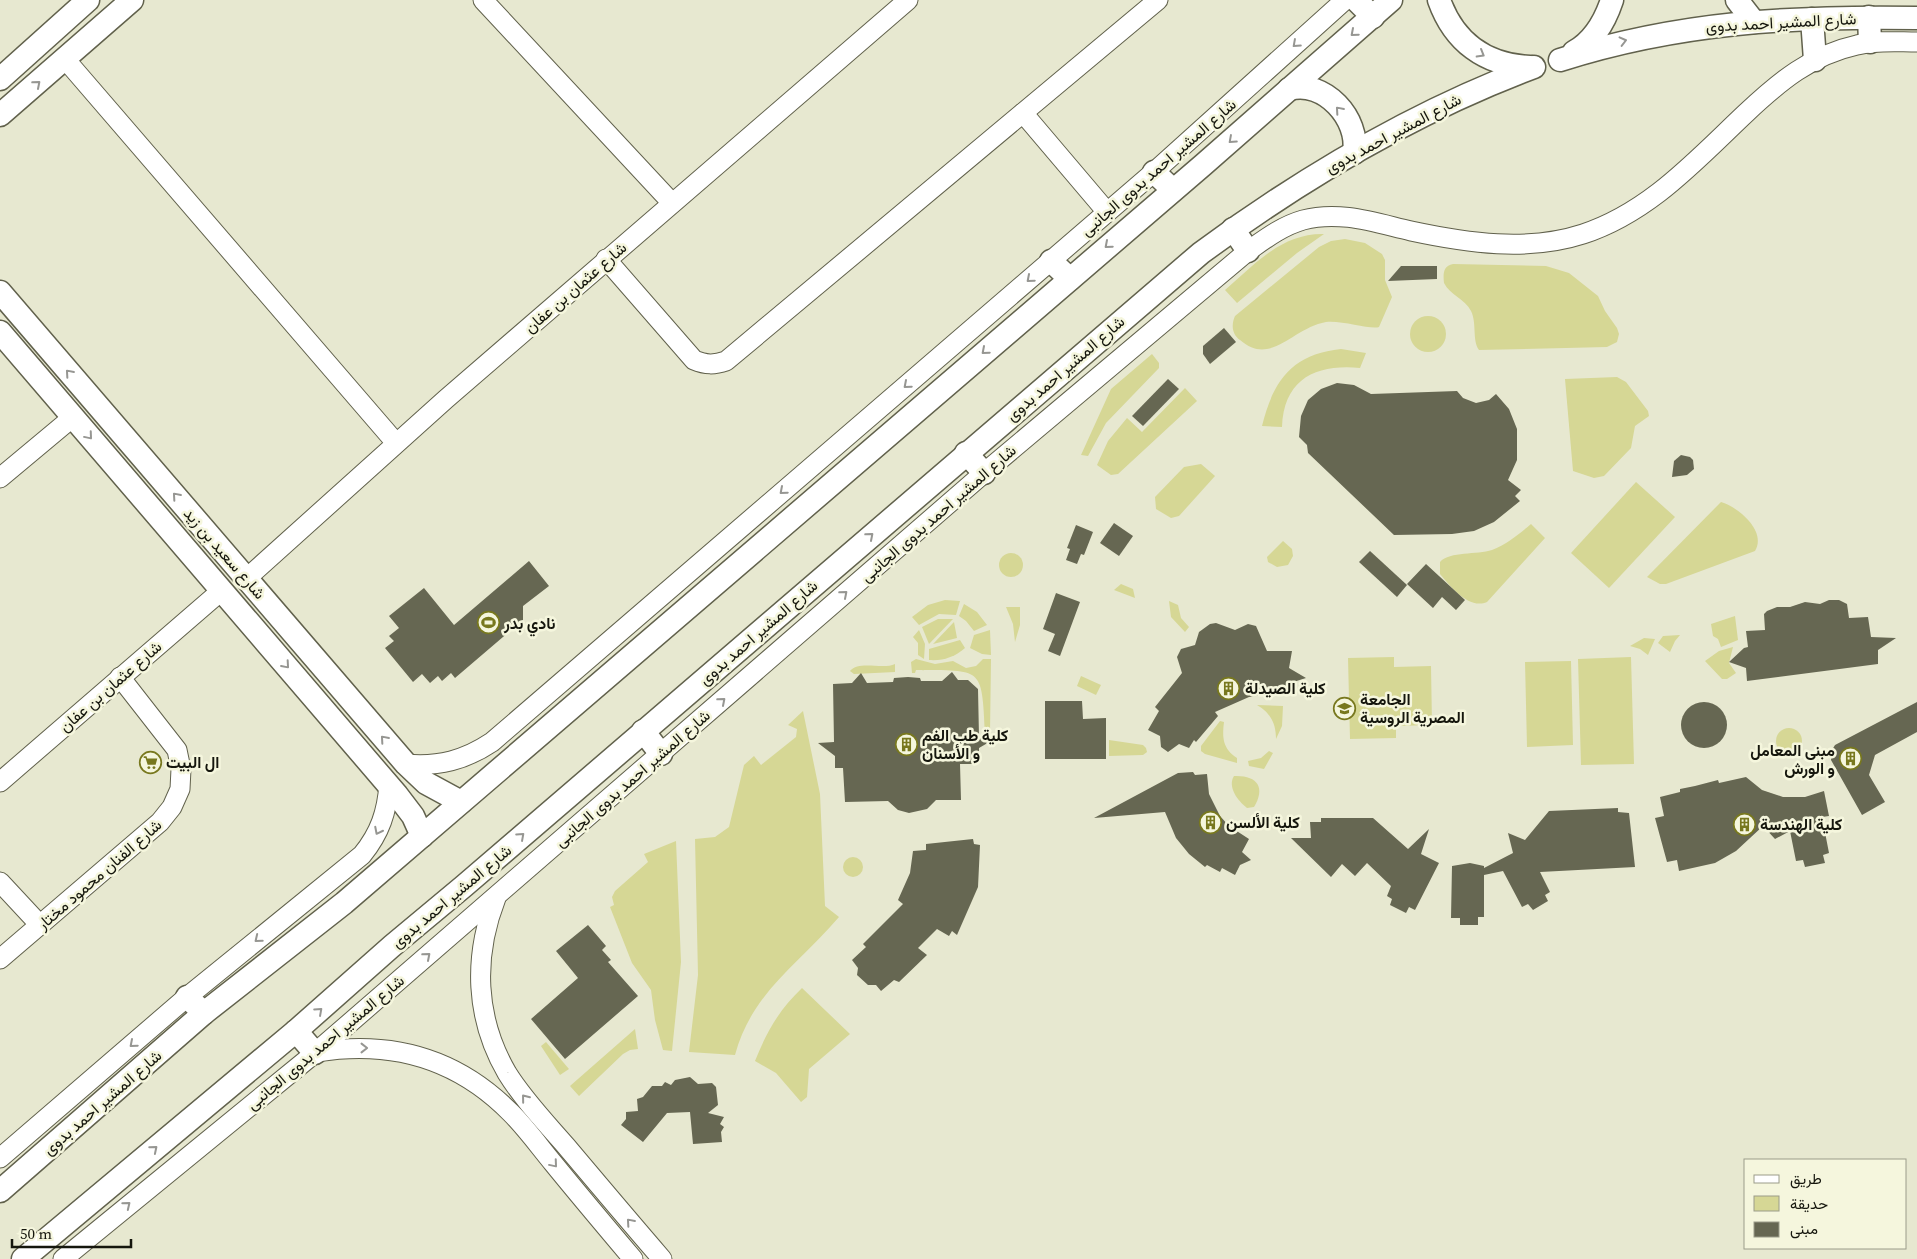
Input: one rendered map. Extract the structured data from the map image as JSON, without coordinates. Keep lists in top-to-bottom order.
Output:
{
  "streets": {
    "street": [
      "شارع المشير احمد بدوى",
      "شارع المشير احمد بدوى الجانبى",
      "شارع عثمان بن عفان",
      "شارع سعيد بن زيد",
      "شارع الفنان محمود مختار"
    ]
  },
  "crossings": [
    ["شارع المشير احمد بدوى", "شارع سعيد بن زيد"],
    ["شارع المشير احمد بدوى الجانبى", "شارع سعيد بن زيد"],
    ["شارع عثمان بن عفان", "شارع سعيد بن زيد"],
    ["شارع عثمان بن عفان", "شارع الفنان محمود مختار"]
  ],
  "places": {
    "sports": ["نادي بدر"],
    "building": [
      "كلية الصيدلة",
      "كلية طب الفم و الأسنان",
      "مبنى المعامل و الورش",
      "كلية الألسن",
      "كلية الهندسة"
    ],
    "school or university": ["الجامعة المصرية الروسية"],
    "supermarket": ["ال البيت"]
  },
  "legend": ["طريق", "حديقة", "مبنى"],
  "scale_bar": "50 m"
}
